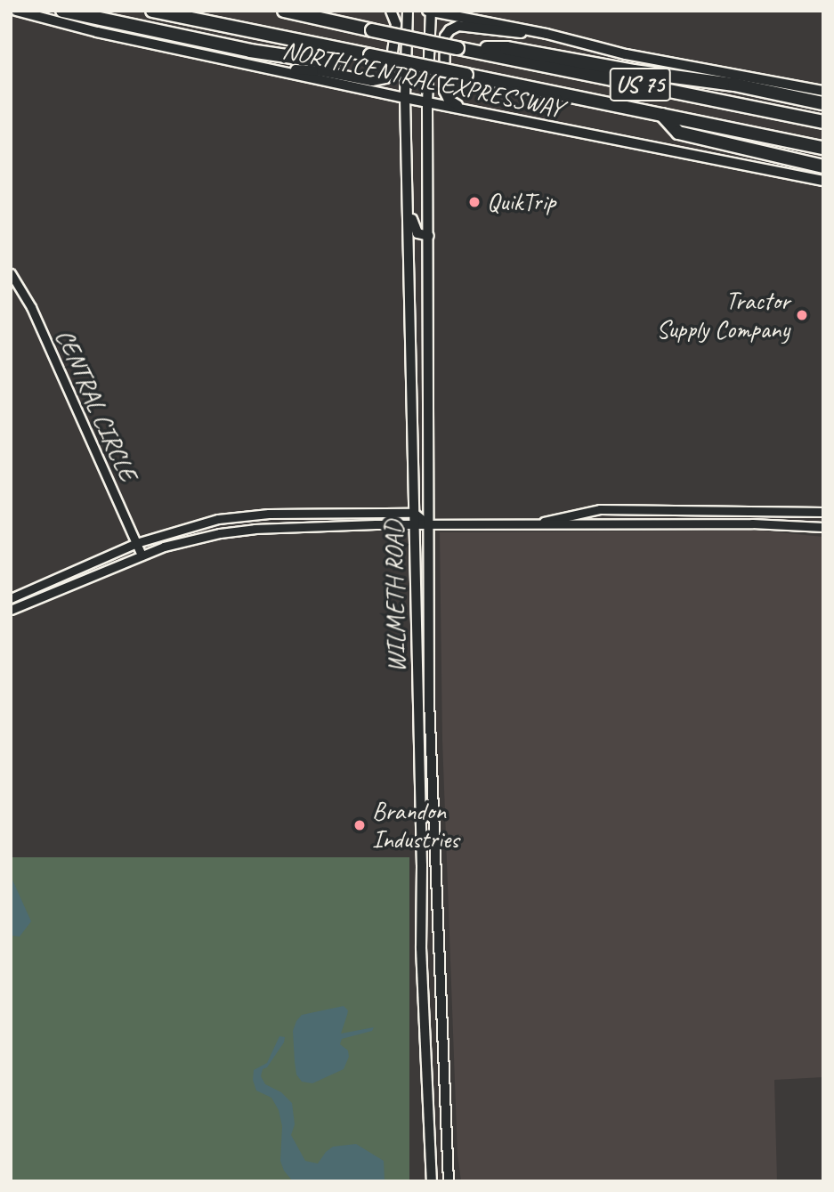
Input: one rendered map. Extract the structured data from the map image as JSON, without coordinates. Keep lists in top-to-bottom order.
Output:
{
  "streets": {
    "highway": ["US 75"],
    "main road": ["NORTH CENTRAL EXPRESSWAY", "WILMETH ROAD"],
    "street": ["CENTRAL CIRCLE"]
  },
  "crossings": [
    ["NORTH CENTRAL EXPRESSWAY", "WILMETH ROAD"]
  ],
  "places": ["QuikTrip", "Tractor Supply Company", "Brandon Industries"]
}
